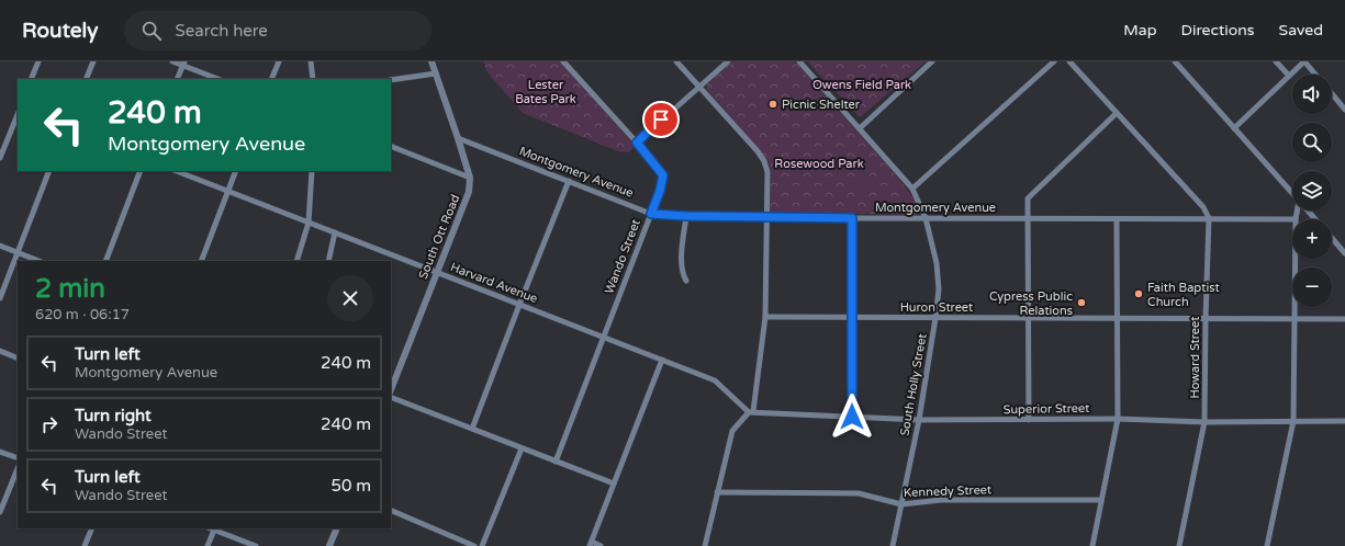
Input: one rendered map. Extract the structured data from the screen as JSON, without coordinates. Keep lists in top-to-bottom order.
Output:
{
  "streets": {
    "street": [
      "Montgomery Avenue",
      "South Ott Road",
      "Wando Street",
      "Harvard Avenue",
      "Huron Street",
      "Howard Street",
      "South Holly Street",
      "Superior Street",
      "Kennedy Street"
    ]
  },
  "crossings": [
    ["Montgomery Avenue", "South Ott Road"],
    ["Montgomery Avenue", "Wando Street"],
    ["Montgomery Avenue", "Howard Street"],
    ["Montgomery Avenue", "South Holly Street"],
    ["South Ott Road", "Harvard Avenue"],
    ["Wando Street", "Harvard Avenue"],
    ["Harvard Avenue", "Superior Street"],
    ["Huron Street", "Howard Street"],
    ["Huron Street", "South Holly Street"],
    ["Howard Street", "Superior Street"],
    ["South Holly Street", "Superior Street"],
    ["South Holly Street", "Kennedy Street"]
  ],
  "parks": ["Lester Bates Park", "Owens Field Park", "Rosewood Park"],
  "places": ["Picnic Shelter", "Faith Baptist Church", "Cypress Public Relations"],
  "page": {
    "header": "Routely",
    "search": "Search here",
    "nav": ["Map", "Directions", "Saved"],
    "map_buttons": ["+", "−"],
    "turn": ["240 m", "Montgomery Avenue"],
    "heading": ["2 min", "620 m · 06:17"],
    "list": [
      {
        "name": "Turn left",
        "note": "Montgomery Avenue",
        "value": "240 m"
      },
      {
        "name": "Turn right",
        "note": "Wando Street",
        "value": "240 m"
      },
      {
        "name": "Turn left",
        "note": "Wando Street",
        "value": "50 m"
      }
    ]
  }
}
